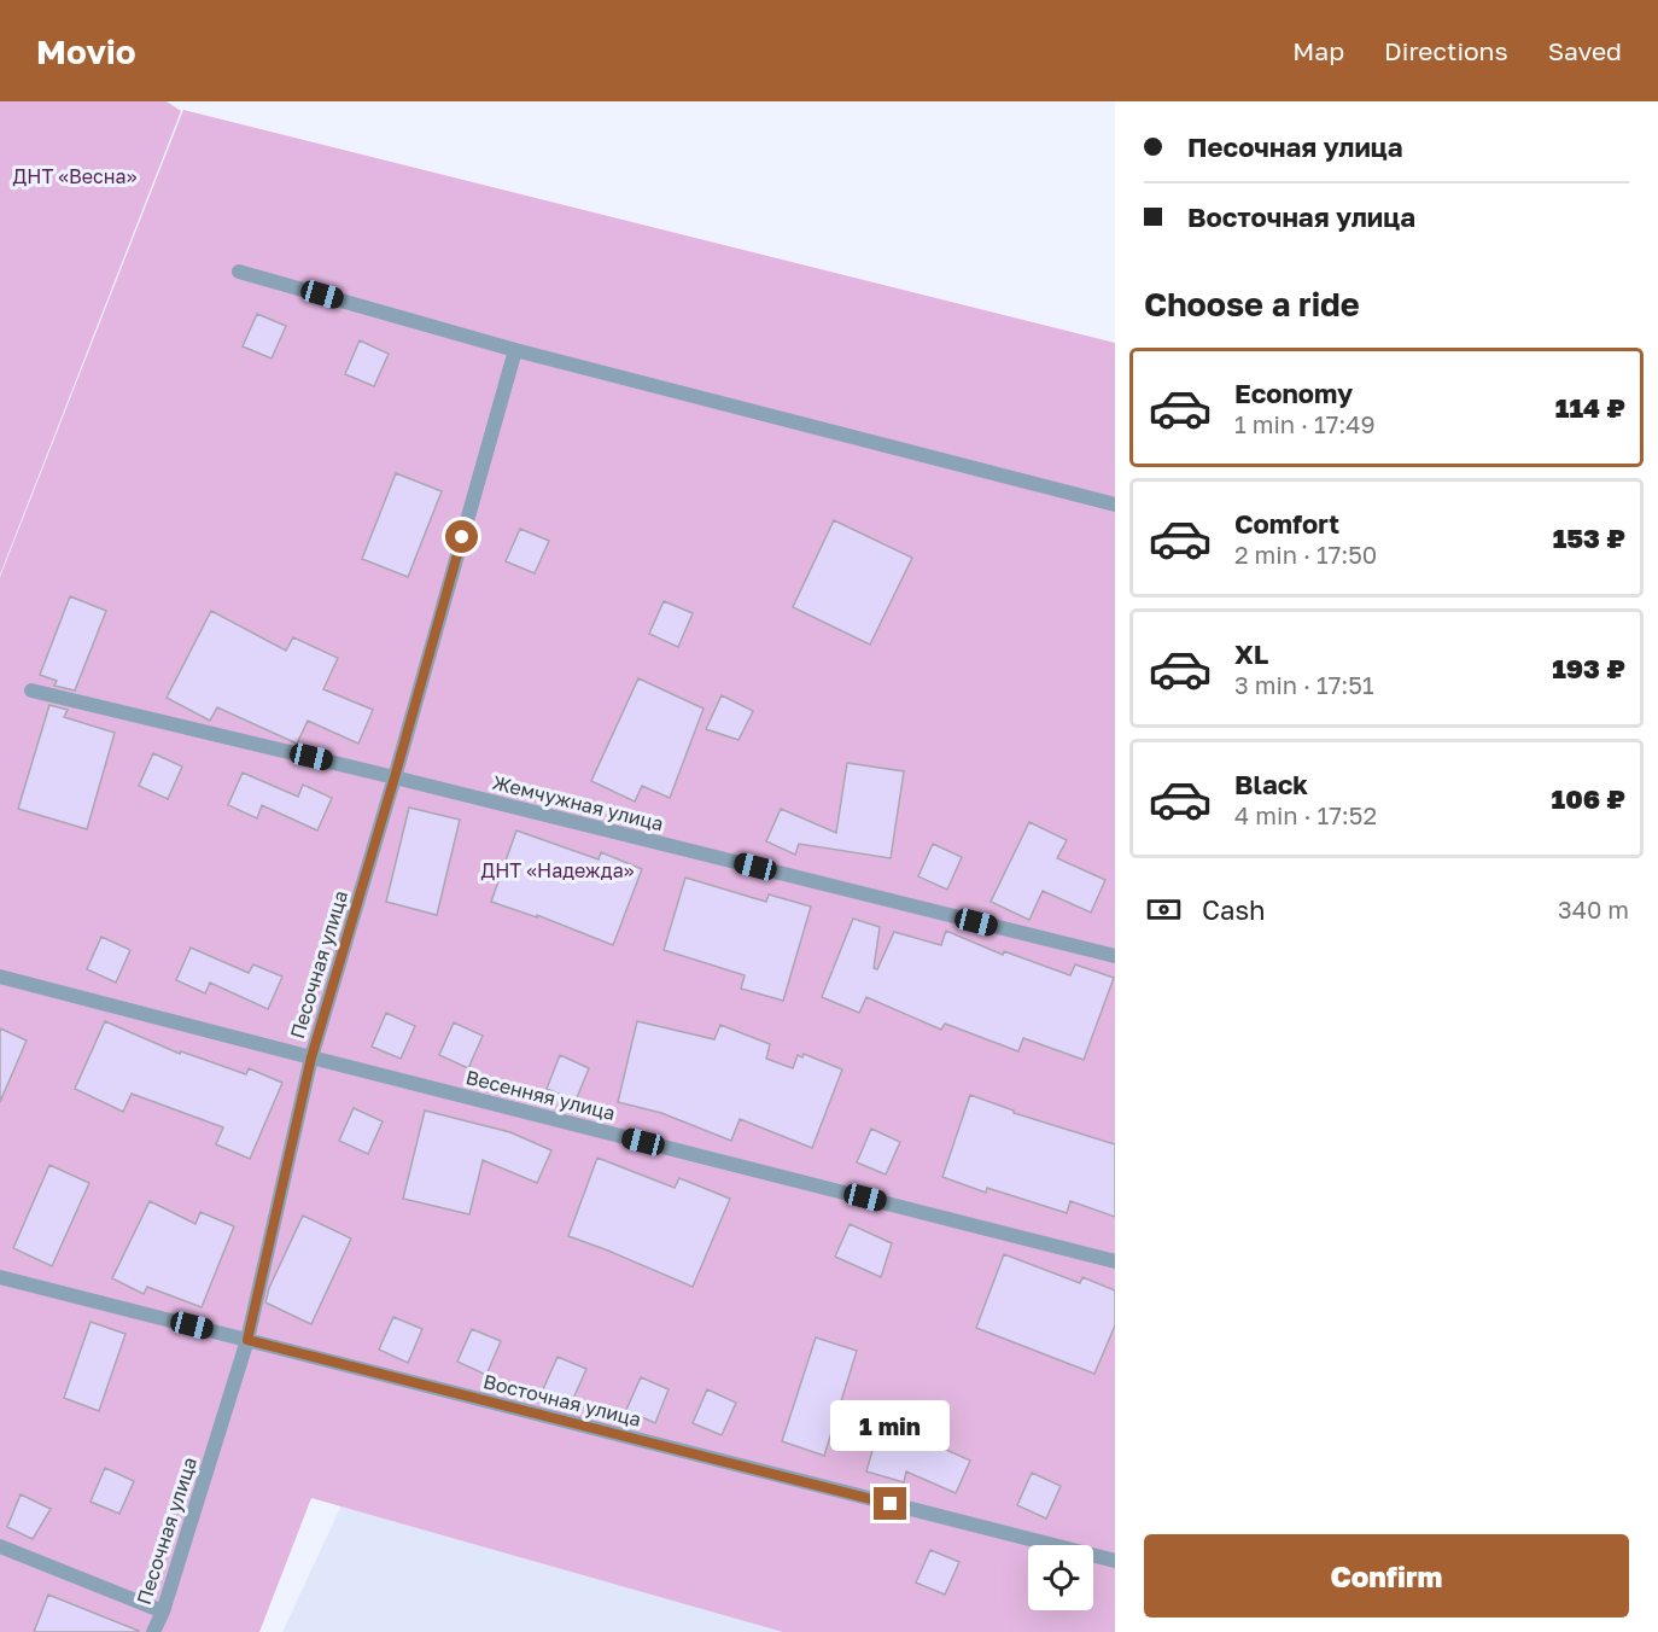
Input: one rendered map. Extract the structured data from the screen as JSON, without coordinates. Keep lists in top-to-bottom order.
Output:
{
  "streets": {
    "lane": [
      "Жемчужная улица",
      "Песочная улица",
      "Весенняя улица",
      "Восточная улица"
    ]
  },
  "crossings": [
    ["Жемчужная улица", "Песочная улица"],
    ["Песочная улица", "Весенняя улица"],
    ["Песочная улица", "Восточная улица"]
  ],
  "parks": ["ДНТ «Весна»", "ДНТ «Надежда»"],
  "page": {
    "header": "Movio",
    "nav": ["Map", "Directions", "Saved"],
    "banner": ["Песочная улица", "Восточная улица"],
    "heading": "Choose a ride",
    "list": [
      {
        "name": "Economy",
        "note": "1 min · 17:49",
        "value": "114 ₽"
      },
      {
        "name": "Comfort",
        "note": "2 min · 17:50",
        "value": "153 ₽"
      },
      {
        "name": "XL",
        "note": "3 min · 17:51",
        "value": "193 ₽"
      },
      {
        "name": "Black",
        "note": "4 min · 17:52",
        "value": "106 ₽"
      }
    ],
    "pay": ["Cash", "340 m"],
    "bubble": "1 min",
    "buttons": "Confirm"
  }
}
